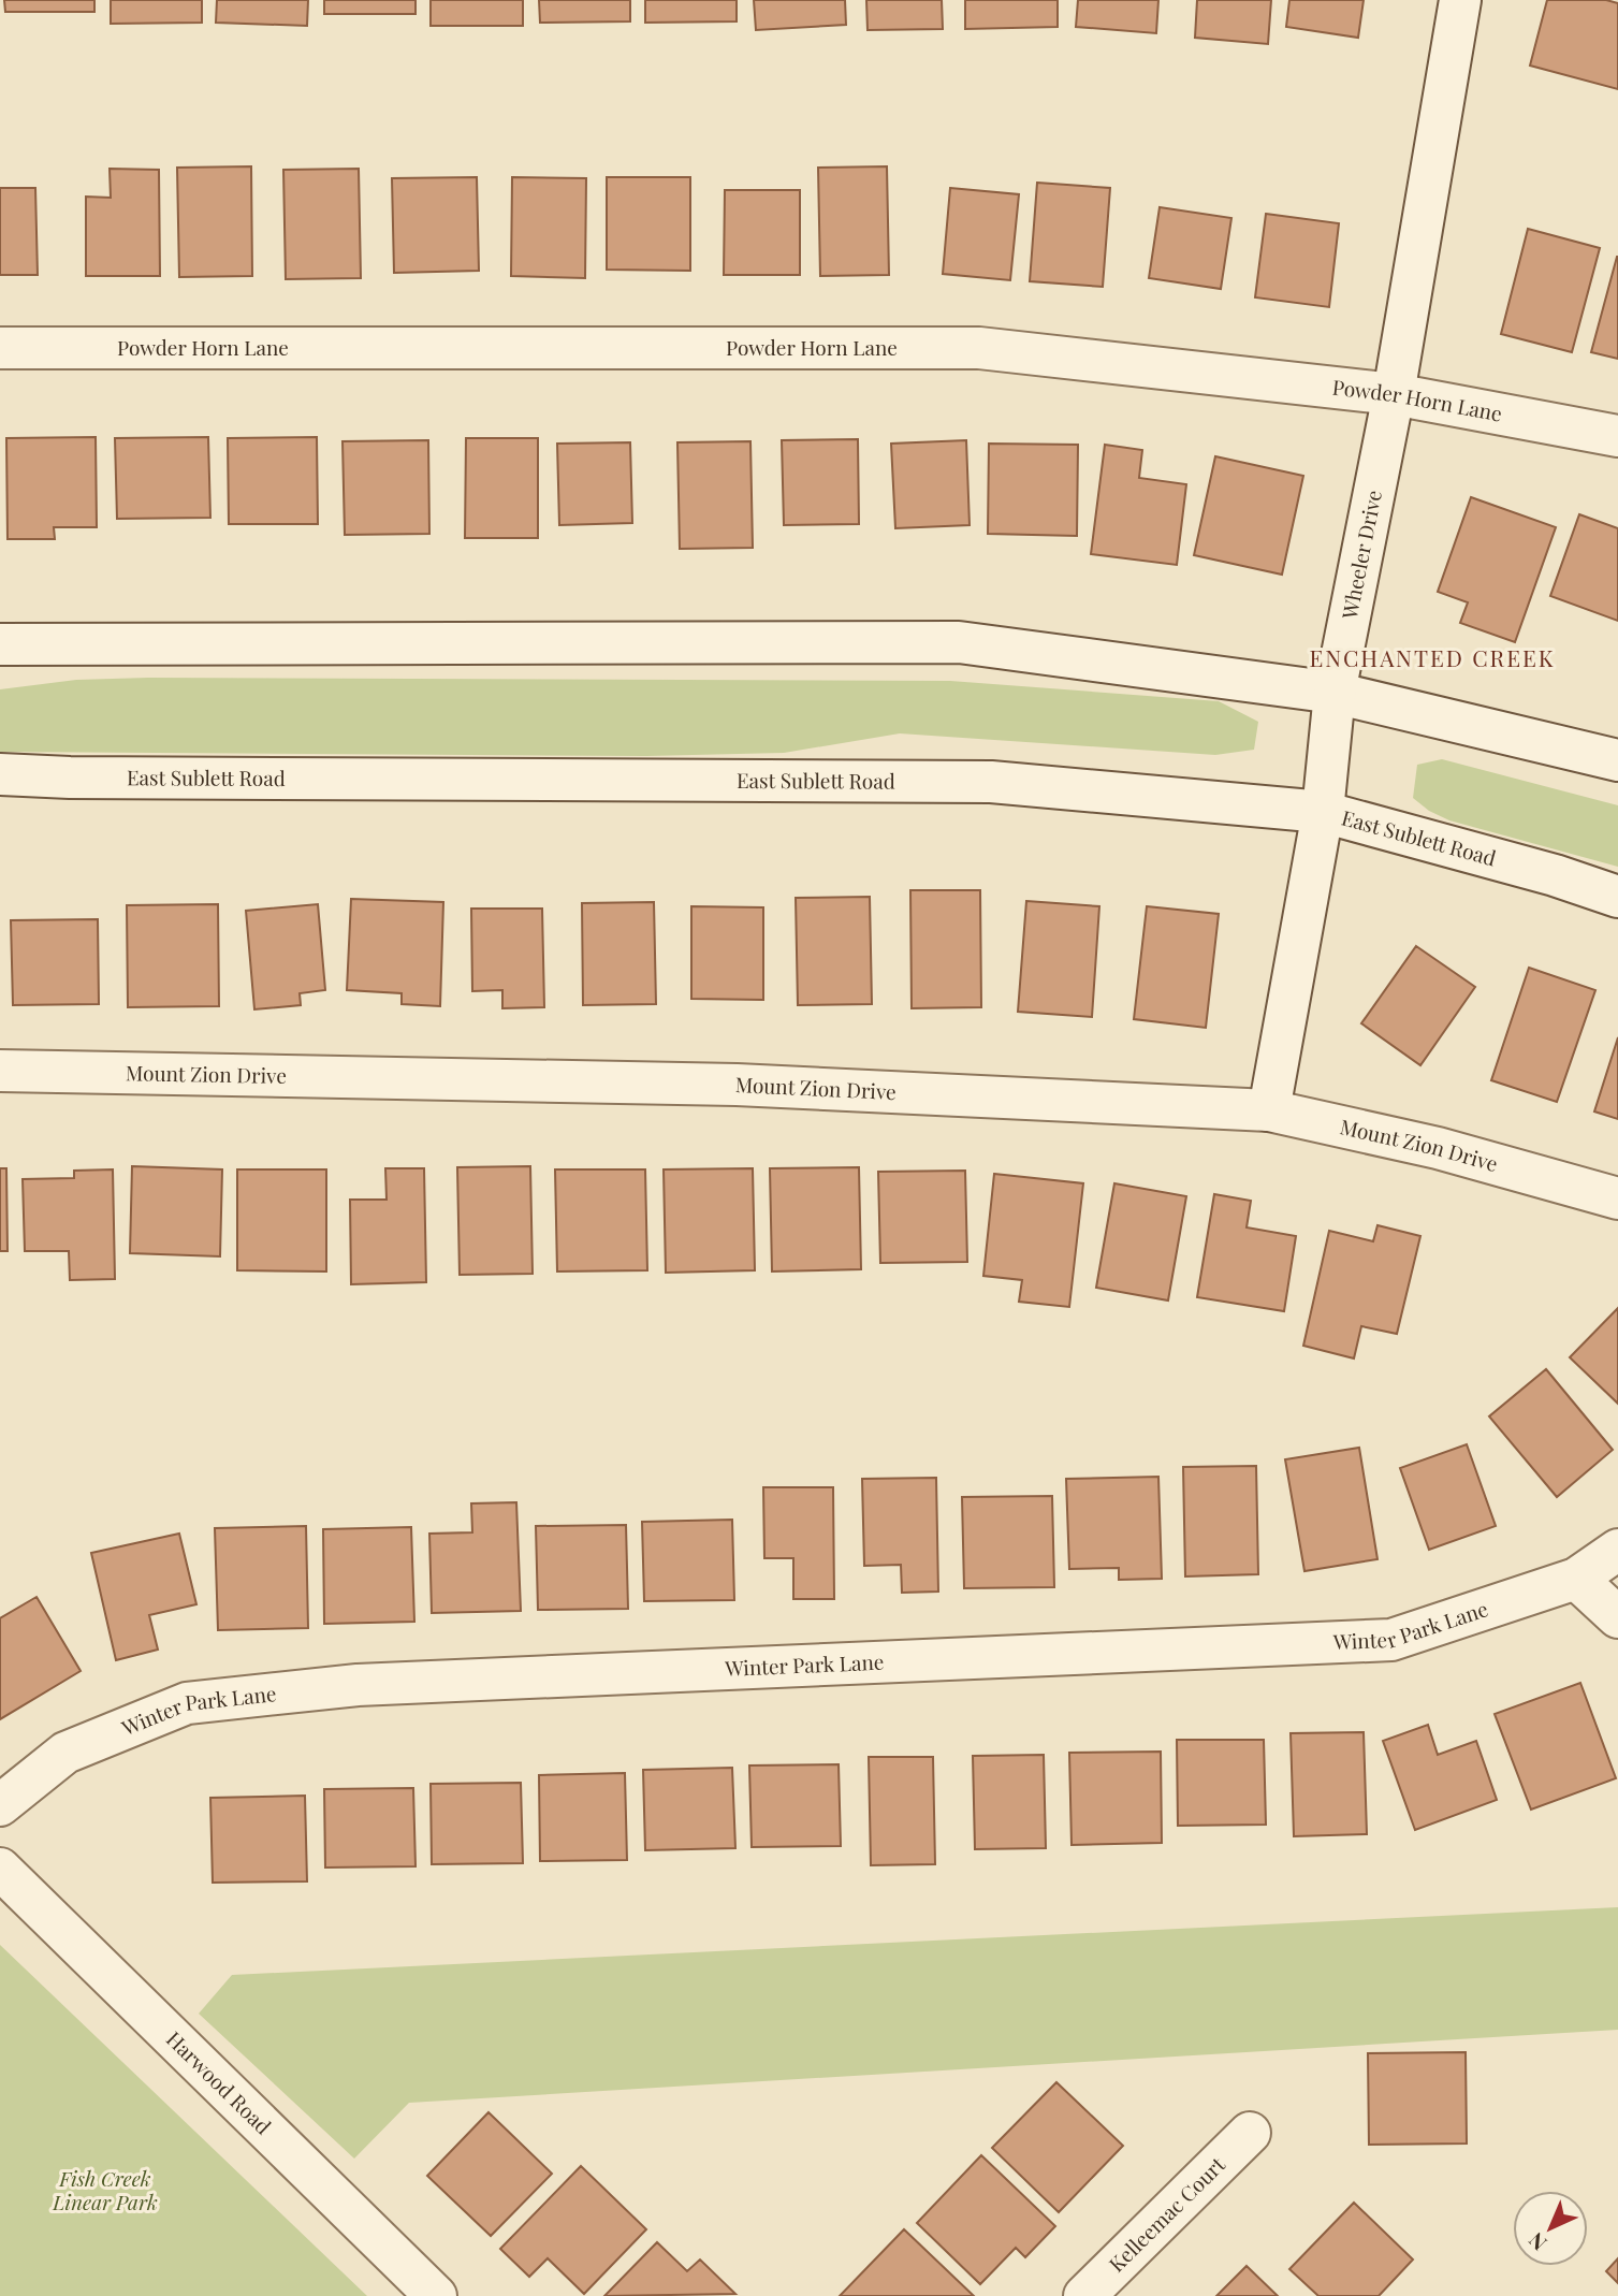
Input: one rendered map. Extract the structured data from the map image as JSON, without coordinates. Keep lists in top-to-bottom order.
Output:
{
  "streets": {
    "street": [
      "Powder Horn Lane",
      "Wheeler Drive",
      "East Sublett Road",
      "Mount Zion Drive",
      "Winter Park Lane",
      "Harwood Road",
      "Kelleemac Court"
    ]
  },
  "crossings": [
    ["Powder Horn Lane", "Wheeler Drive"],
    ["Wheeler Drive", "East Sublett Road"],
    ["Wheeler Drive", "Mount Zion Drive"]
  ],
  "districts": ["ENCHANTED CREEK"],
  "parks": ["Fish Creek Linear Park"],
  "north": "bottom left"
}
